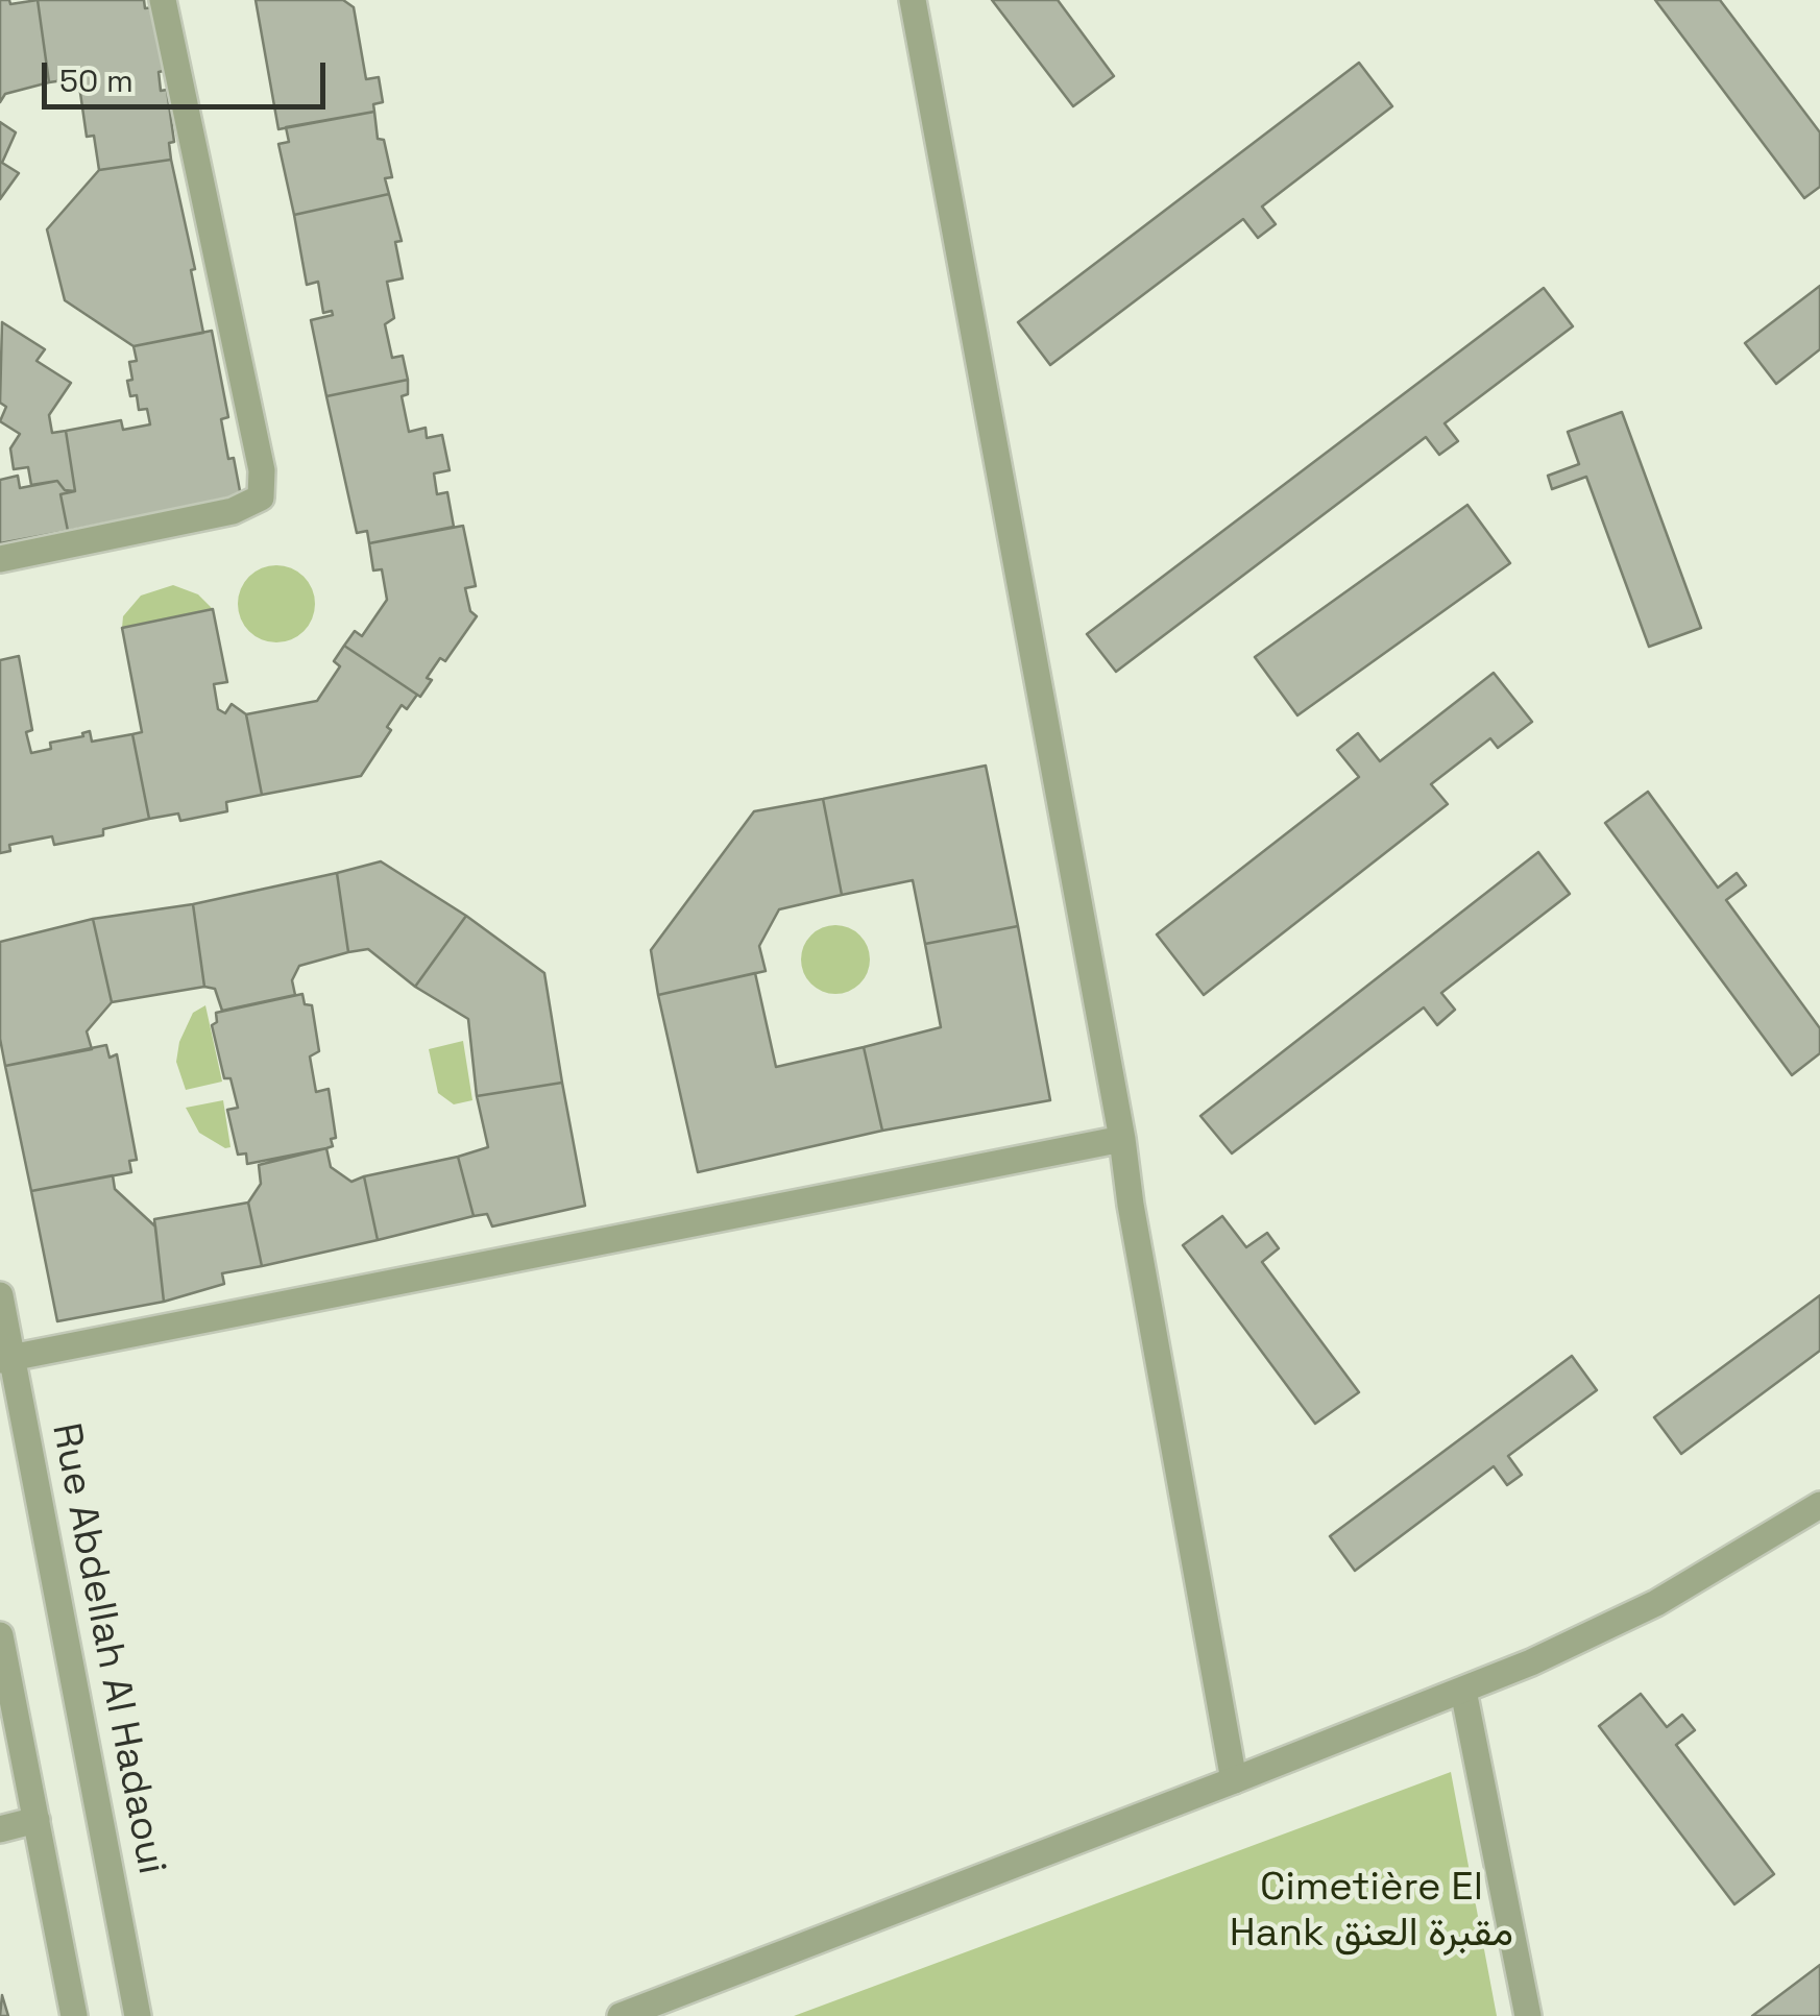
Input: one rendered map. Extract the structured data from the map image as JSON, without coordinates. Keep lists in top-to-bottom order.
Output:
{
  "streets": {
    "street": ["Rue Abdellah Al Hadaoui"]
  },
  "parks": ["Cimetière El Hank مقبرة العنق"],
  "scale_bar": "50 m"
}
